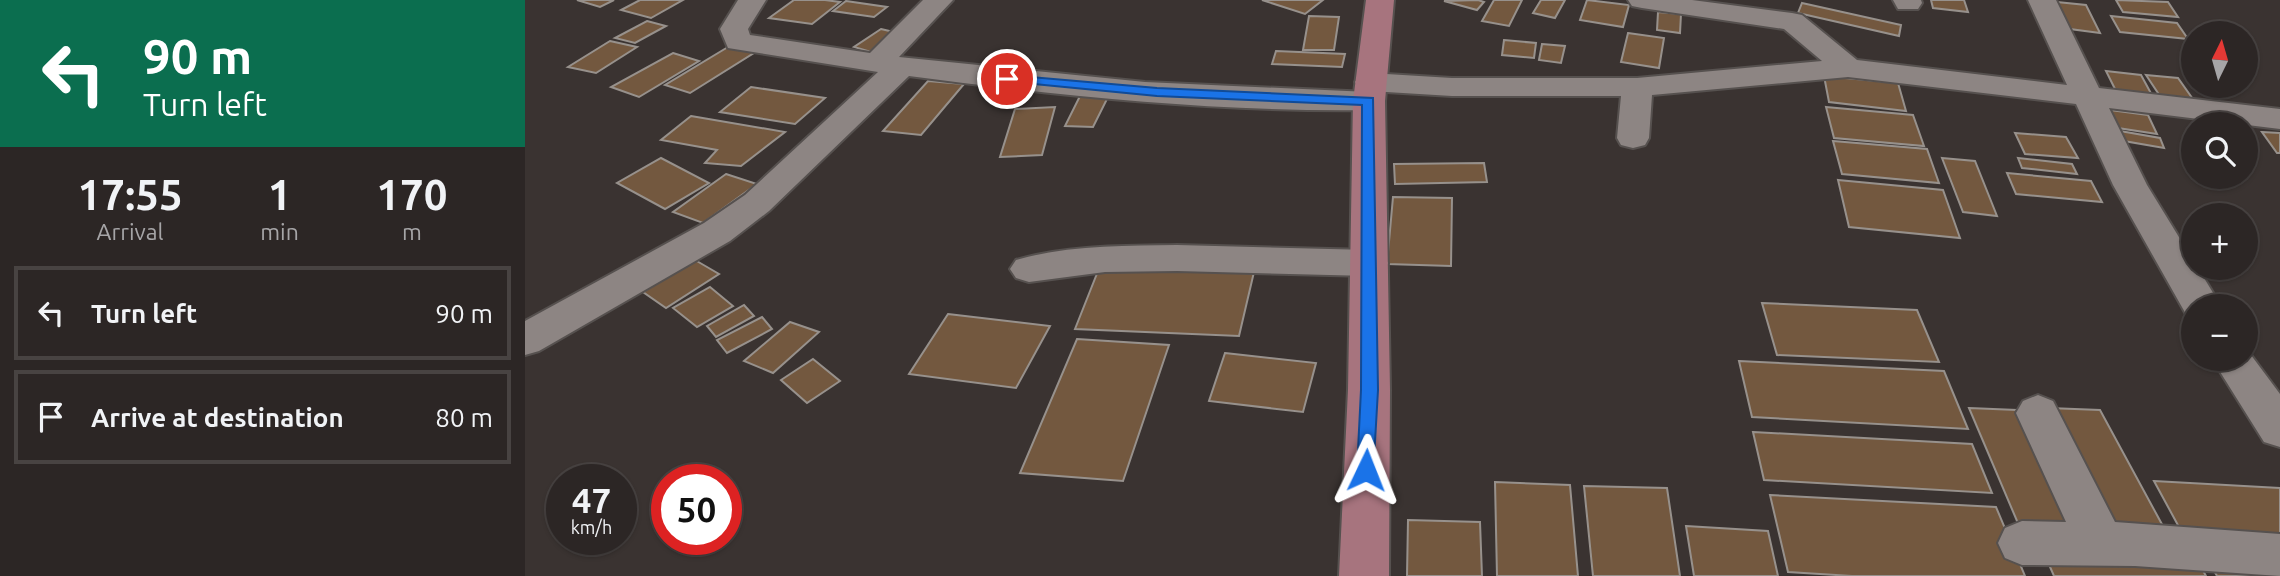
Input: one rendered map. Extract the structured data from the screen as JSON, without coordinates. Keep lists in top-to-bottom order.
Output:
{
  "north": "top",
  "page": {
    "turn": ["90 m", "Turn left"],
    "map_buttons": ["+", "−"],
    "eta": [
      "17:55",
      "Arrival",
      "1",
      "min",
      "170",
      "m"
    ],
    "list": [
      {
        "name": "Turn left",
        "value": "90 m"
      },
      {
        "name": "Arrive at destination",
        "value": "80 m"
      }
    ],
    "speed": "47 km/h",
    "limit": "50"
  }
}
